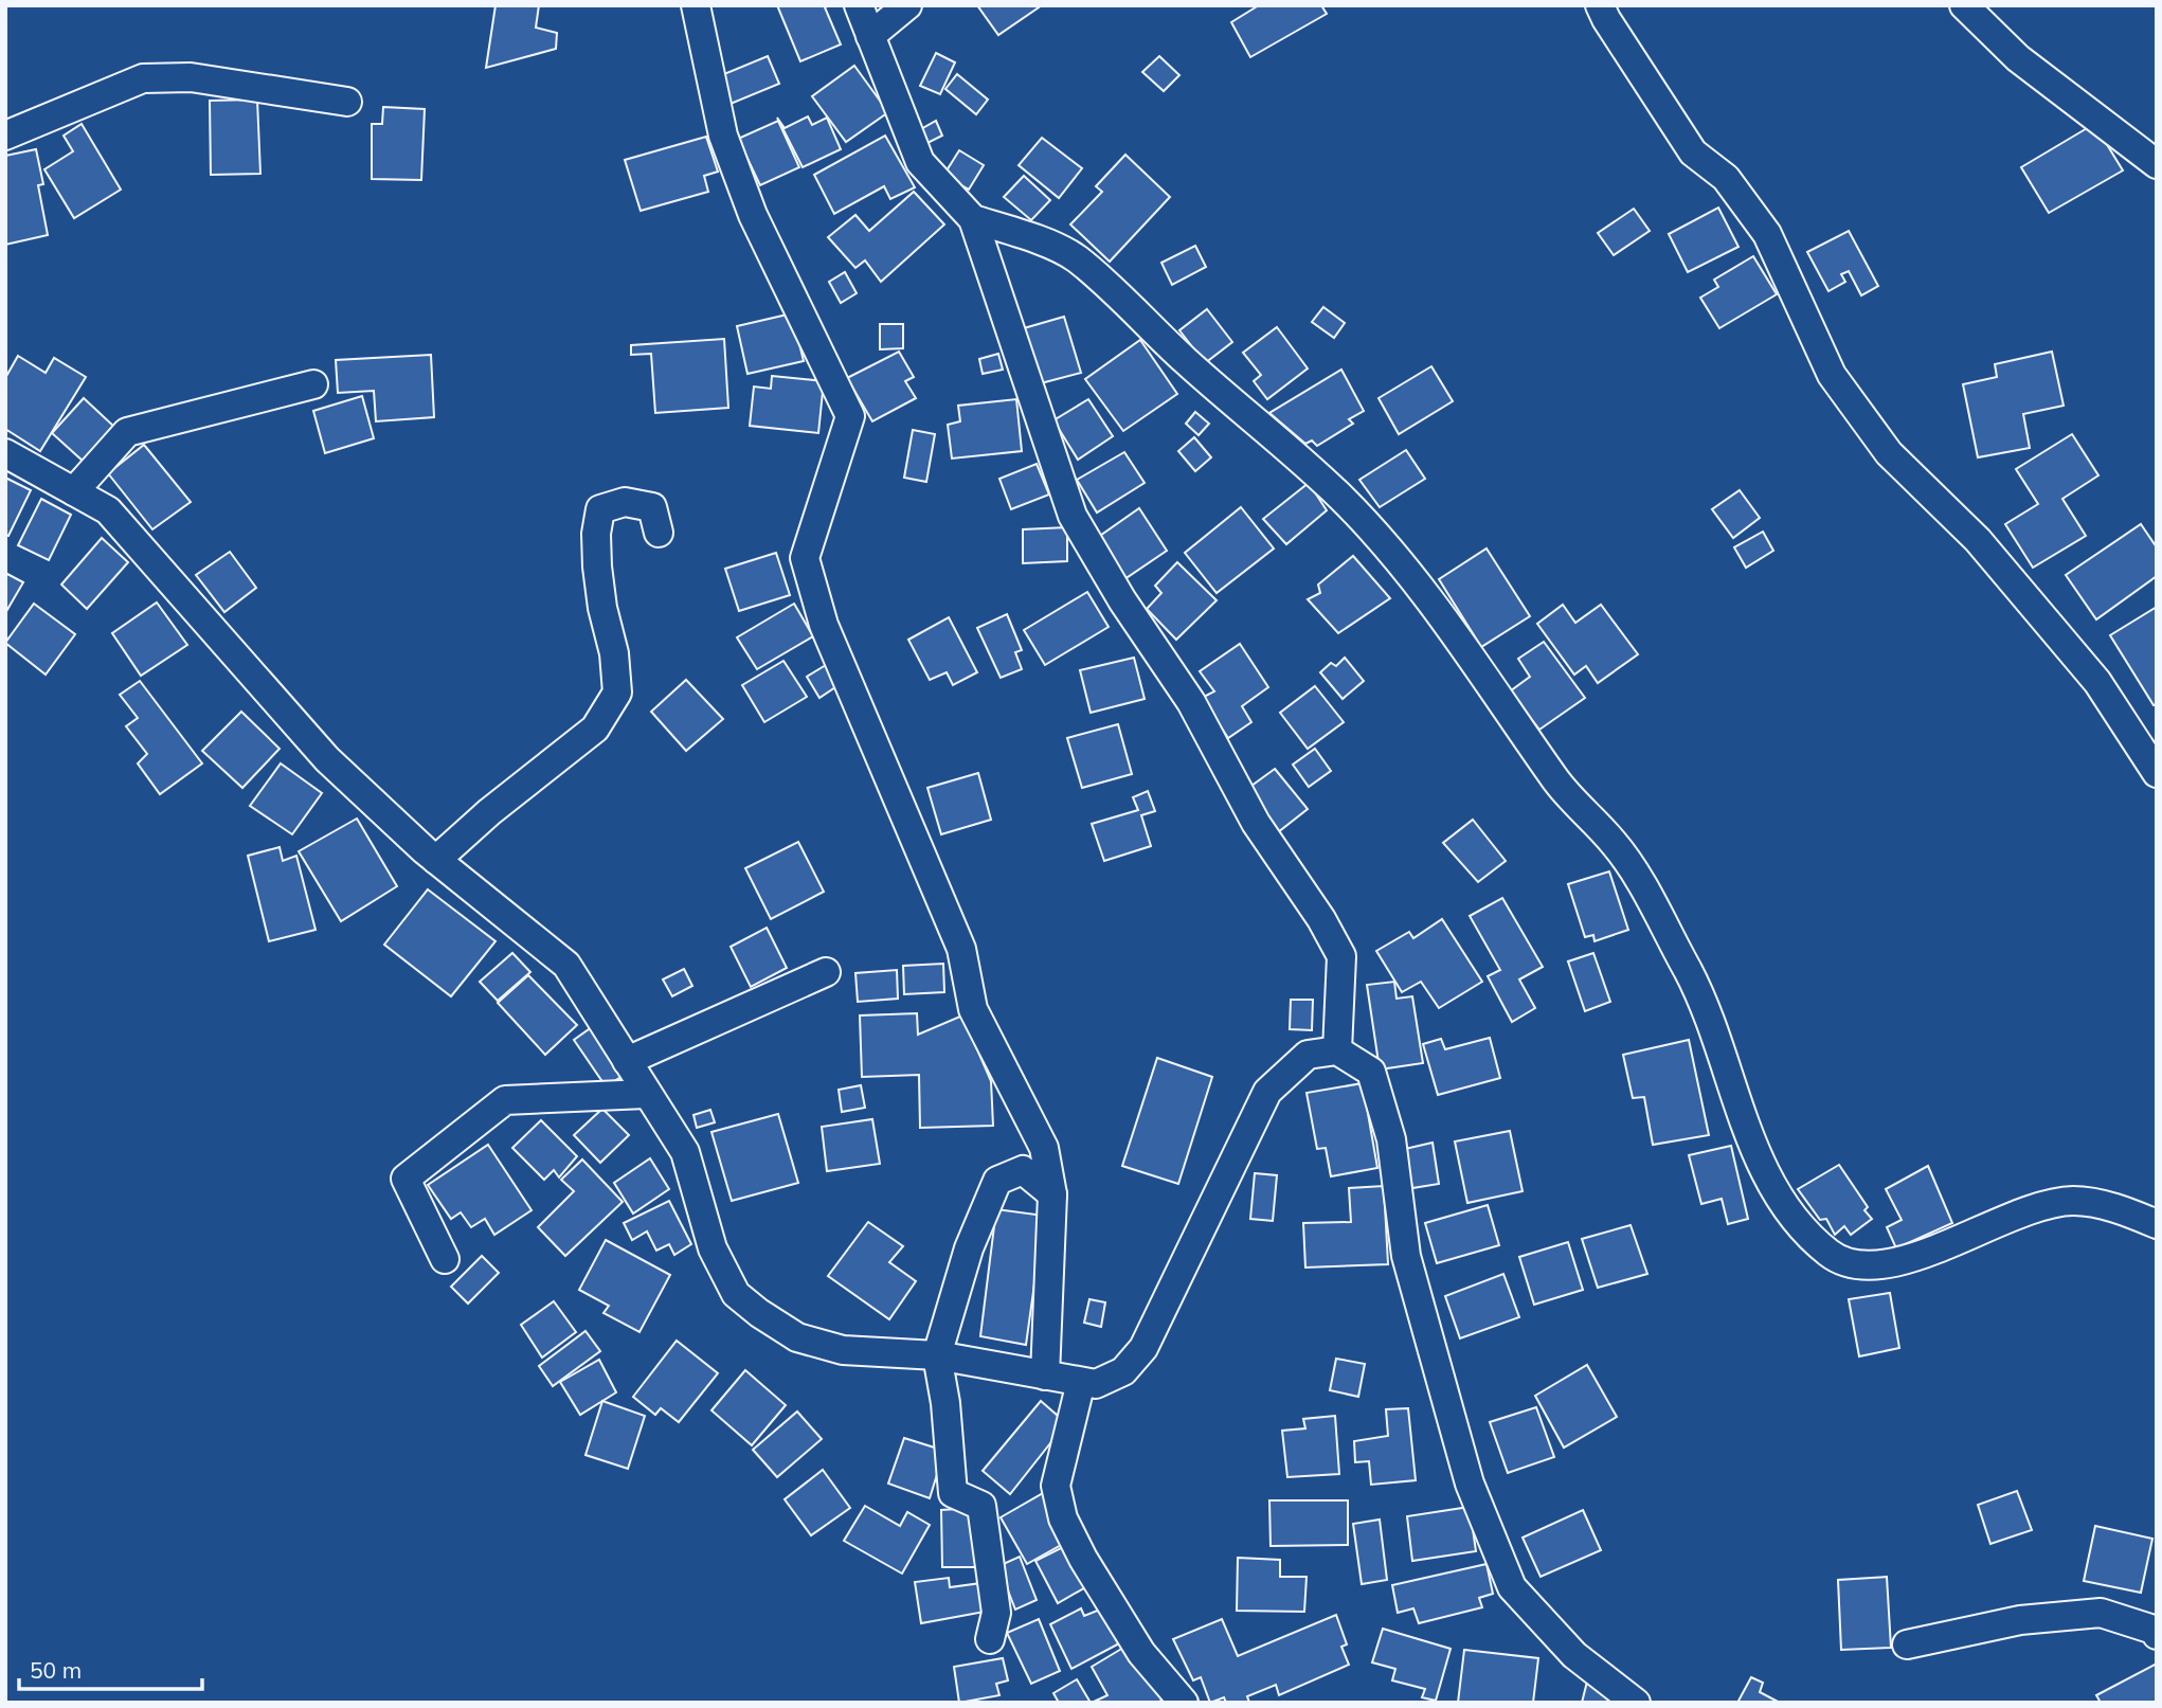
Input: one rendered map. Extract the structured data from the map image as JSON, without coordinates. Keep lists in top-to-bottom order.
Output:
{
  "scale_bar": "50 m"
}
